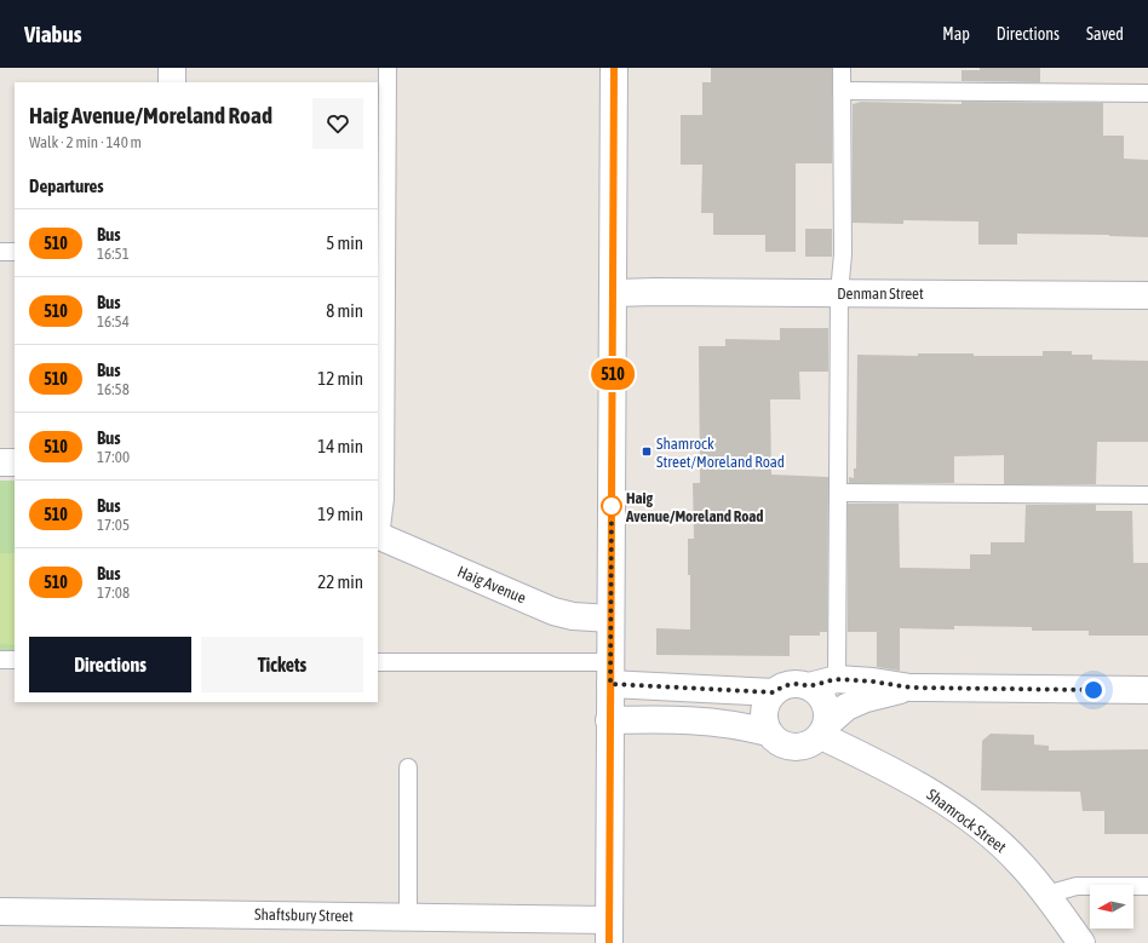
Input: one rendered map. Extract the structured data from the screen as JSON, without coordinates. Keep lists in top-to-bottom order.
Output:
{
  "streets": {
    "street": [
      "Denman Street",
      "Haig Avenue",
      "Shamrock Street",
      "Shaftsbury Street"
    ]
  },
  "places": {
    "transit": ["Shamrock Street/Moreland Road"],
    "other": ["Haig Avenue/Moreland Road"]
  },
  "lines": ["bus line 510"],
  "north": "left",
  "page": {
    "header": "Viabus",
    "nav": ["Map", "Directions", "Saved"],
    "on_map": "510",
    "heading": [
      ["Haig Avenue/Moreland Road", "Walk · 2 min · 140 m"],
      "Departures"
    ],
    "list": [
      {
        "mark": "510",
        "name": "Bus",
        "note": "16:51",
        "value": "5 min"
      },
      {
        "mark": "510",
        "name": "Bus",
        "note": "16:54",
        "value": "8 min"
      },
      {
        "mark": "510",
        "name": "Bus",
        "note": "16:58",
        "value": "12 min"
      },
      {
        "mark": "510",
        "name": "Bus",
        "note": "17:00",
        "value": "14 min"
      },
      {
        "mark": "510",
        "name": "Bus",
        "note": "17:05",
        "value": "19 min"
      },
      {
        "mark": "510",
        "name": "Bus",
        "note": "17:08",
        "value": "22 min"
      }
    ],
    "buttons": ["Directions", "Tickets"]
  }
}
